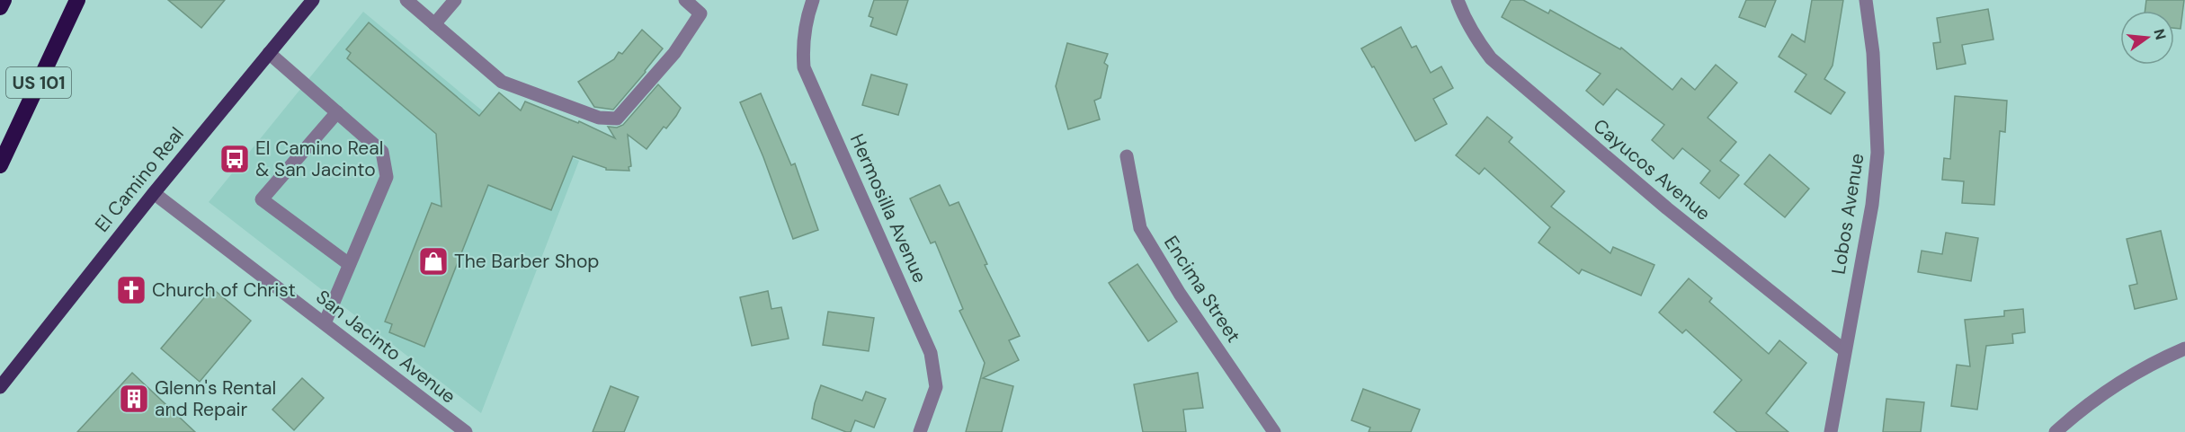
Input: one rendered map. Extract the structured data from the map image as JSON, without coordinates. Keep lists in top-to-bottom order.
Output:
{
  "streets": {
    "highway": ["US 101"],
    "main road": ["El Camino Real"],
    "street": [
      "Cayucos Avenue",
      "Hermosilla Avenue",
      "Lobos Avenue",
      "Encima Street",
      "San Jacinto Avenue"
    ]
  },
  "crossings": [
    ["Cayucos Avenue", "Lobos Avenue"],
    ["El Camino Real", "San Jacinto Avenue"]
  ],
  "places": {
    "bus stop": ["El Camino Real & San Jacinto"],
    "shop": ["The Barber Shop"],
    "church": ["Church of Christ"],
    "building": ["Glenn's Rental and Repair"]
  },
  "north": "right"
}
